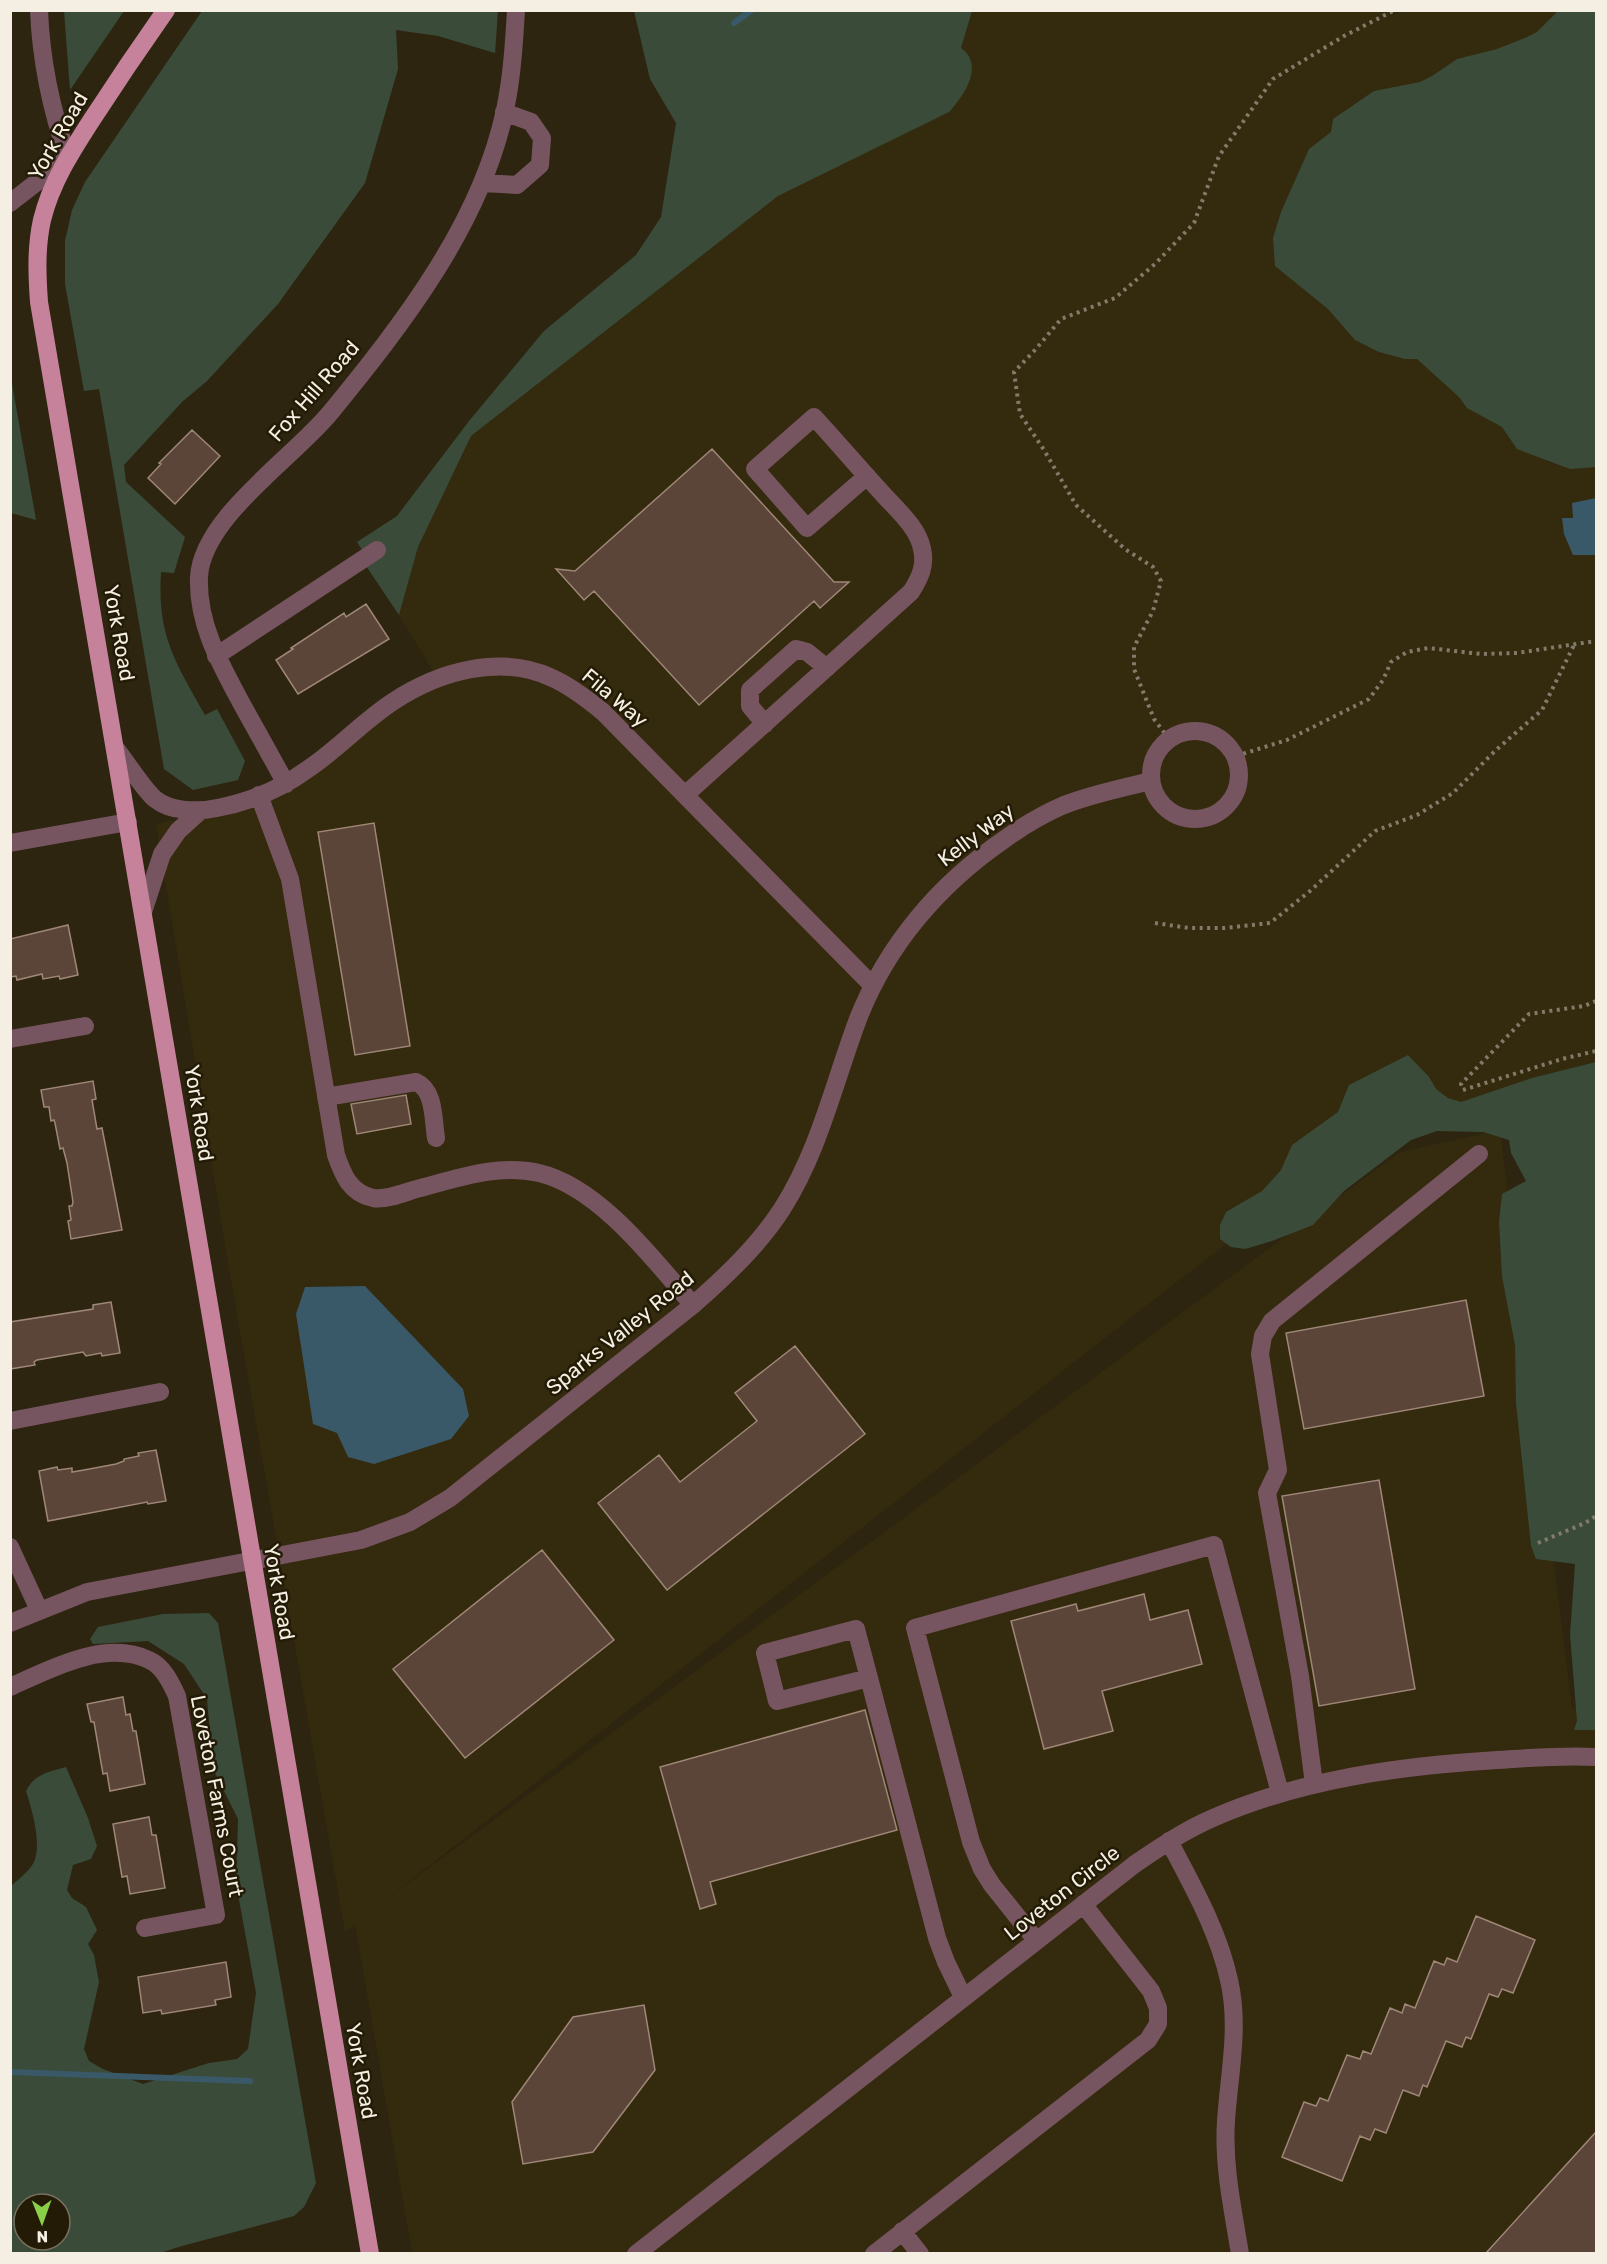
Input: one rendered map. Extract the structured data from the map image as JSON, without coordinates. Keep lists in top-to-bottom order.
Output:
{
  "streets": {
    "main road": ["York Road"],
    "street": [
      "Fox Hill Road",
      "Fila Way",
      "Kelly Way",
      "Sparks Valley Road",
      "Loveton Farms Court",
      "Loveton Circle"
    ]
  },
  "crossings": [
    ["York Road", "Fila Way"],
    ["York Road", "Sparks Valley Road"],
    ["Fox Hill Road", "Fila Way"],
    ["Fila Way", "Kelly Way"],
    ["Fila Way", "Sparks Valley Road"],
    ["Kelly Way", "Sparks Valley Road"]
  ],
  "north": "bottom"
}
